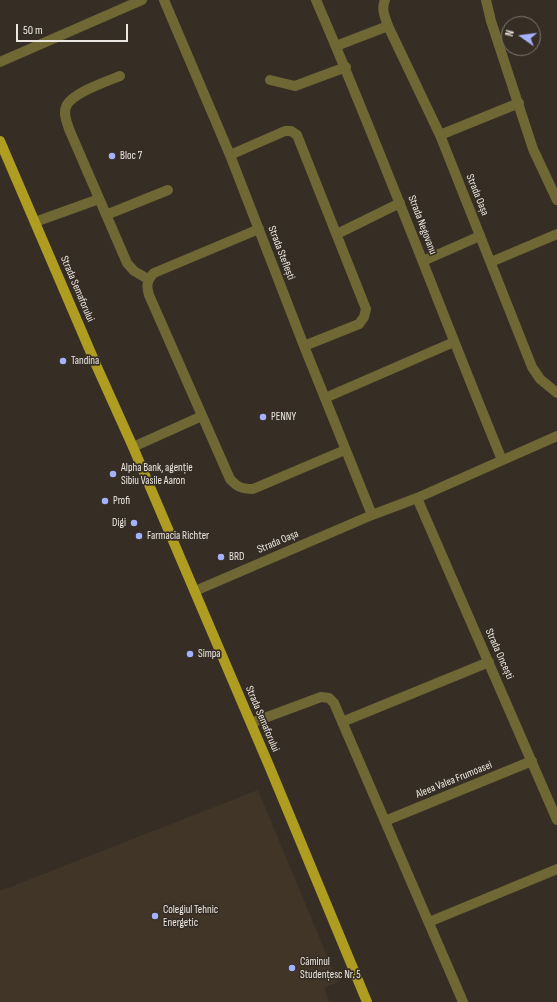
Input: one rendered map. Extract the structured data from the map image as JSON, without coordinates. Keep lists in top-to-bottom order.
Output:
{
  "streets": {
    "main road": ["Strada Semaforului"],
    "street": [
      "Strada Oașa",
      "Strada Negovanu",
      "Strada Steflești",
      "Strada Oncești",
      "Aleea Valea Frumoasei"
    ]
  },
  "crossings": [
    ["Strada Oașa", "Strada Negovanu"],
    ["Strada Oașa", "Strada Steflești"],
    ["Strada Oașa", "Strada Semaforului"],
    ["Strada Oașa", "Strada Oncești"],
    ["Strada Oncești", "Aleea Valea Frumoasei"]
  ],
  "places": [
    "Bloc 7",
    "Tandina",
    "PENNY",
    "Alpha Bank, agenție Sibiu Vasile Aaron",
    "Profi",
    "Digi",
    "Farmacia Richter",
    "BRD",
    "Simpa",
    "Colegiul Tehnic Energetic",
    "Căminul Studențesc Nr. 5"
  ],
  "scale_bar": "50 m",
  "north": "left"
}
